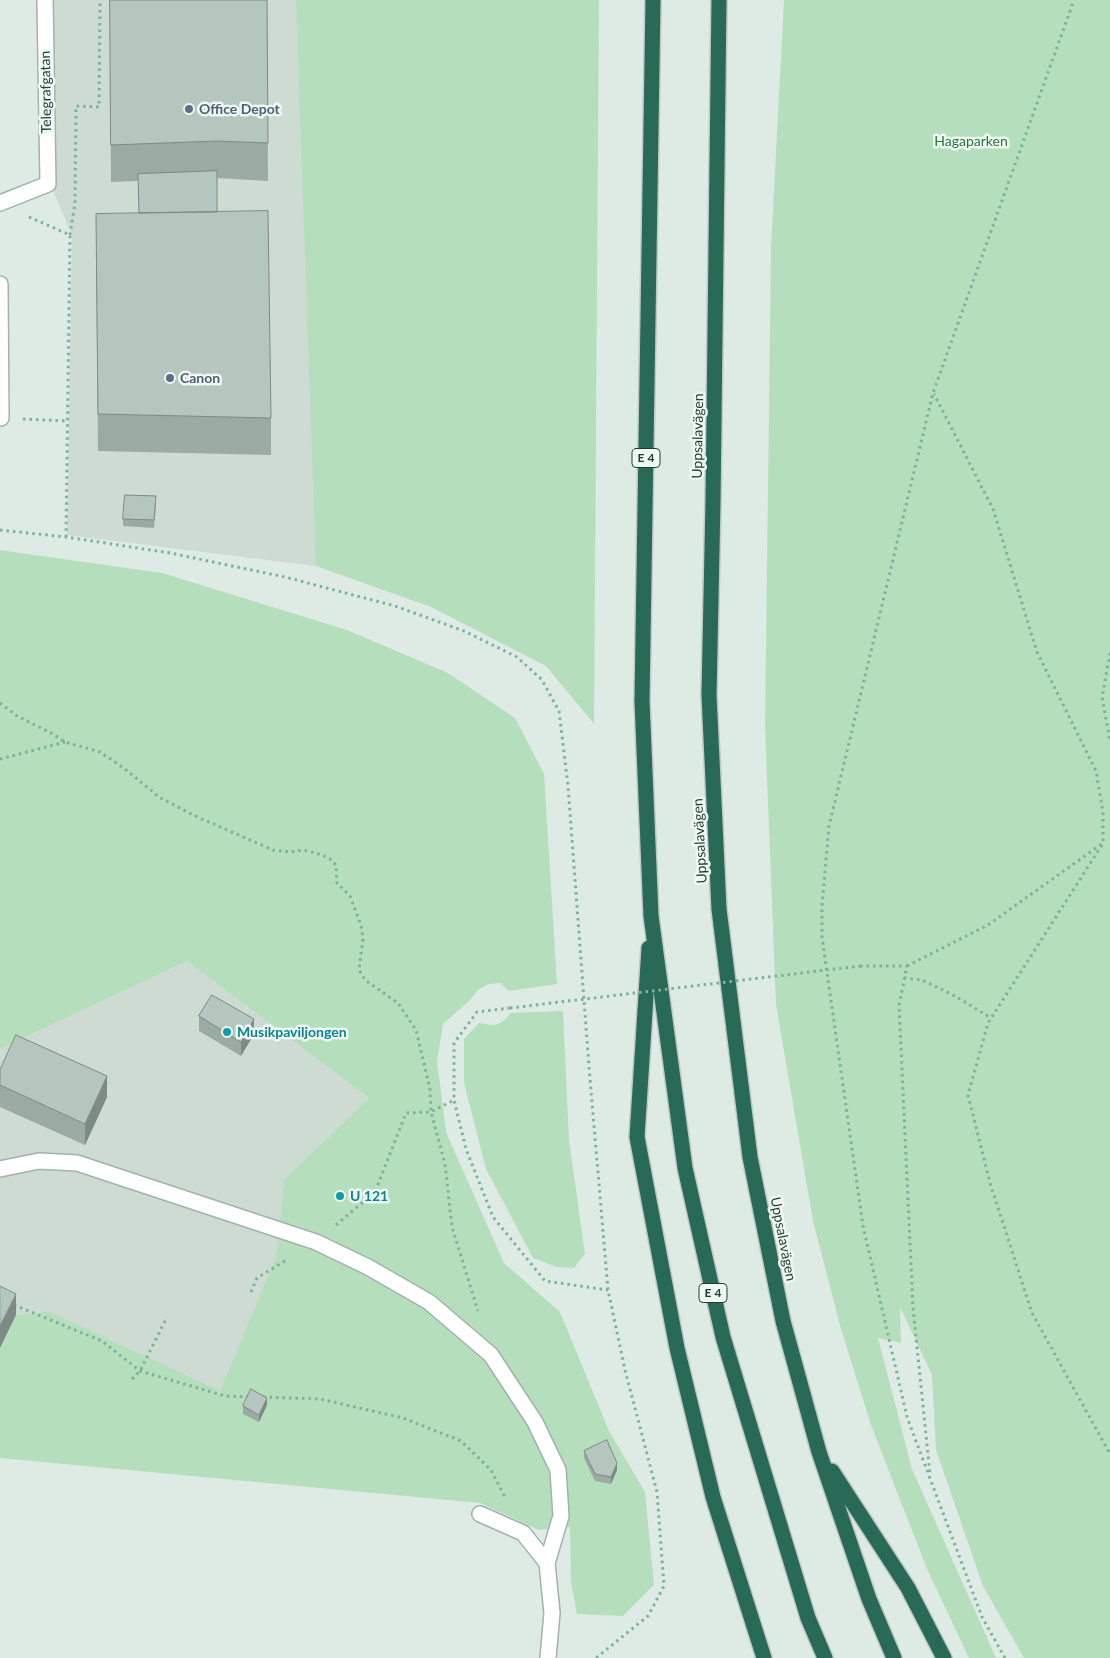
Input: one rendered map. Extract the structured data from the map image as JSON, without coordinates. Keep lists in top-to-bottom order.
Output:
{
  "streets": {
    "highway": ["Uppsalavägen", "E 4"],
    "street": ["Telegrafgatan"]
  },
  "parks": ["Hagaparken"],
  "places": [
    "Office Depot",
    "Canon",
    "Musikpaviljongen",
    "U 121"
  ]
}
